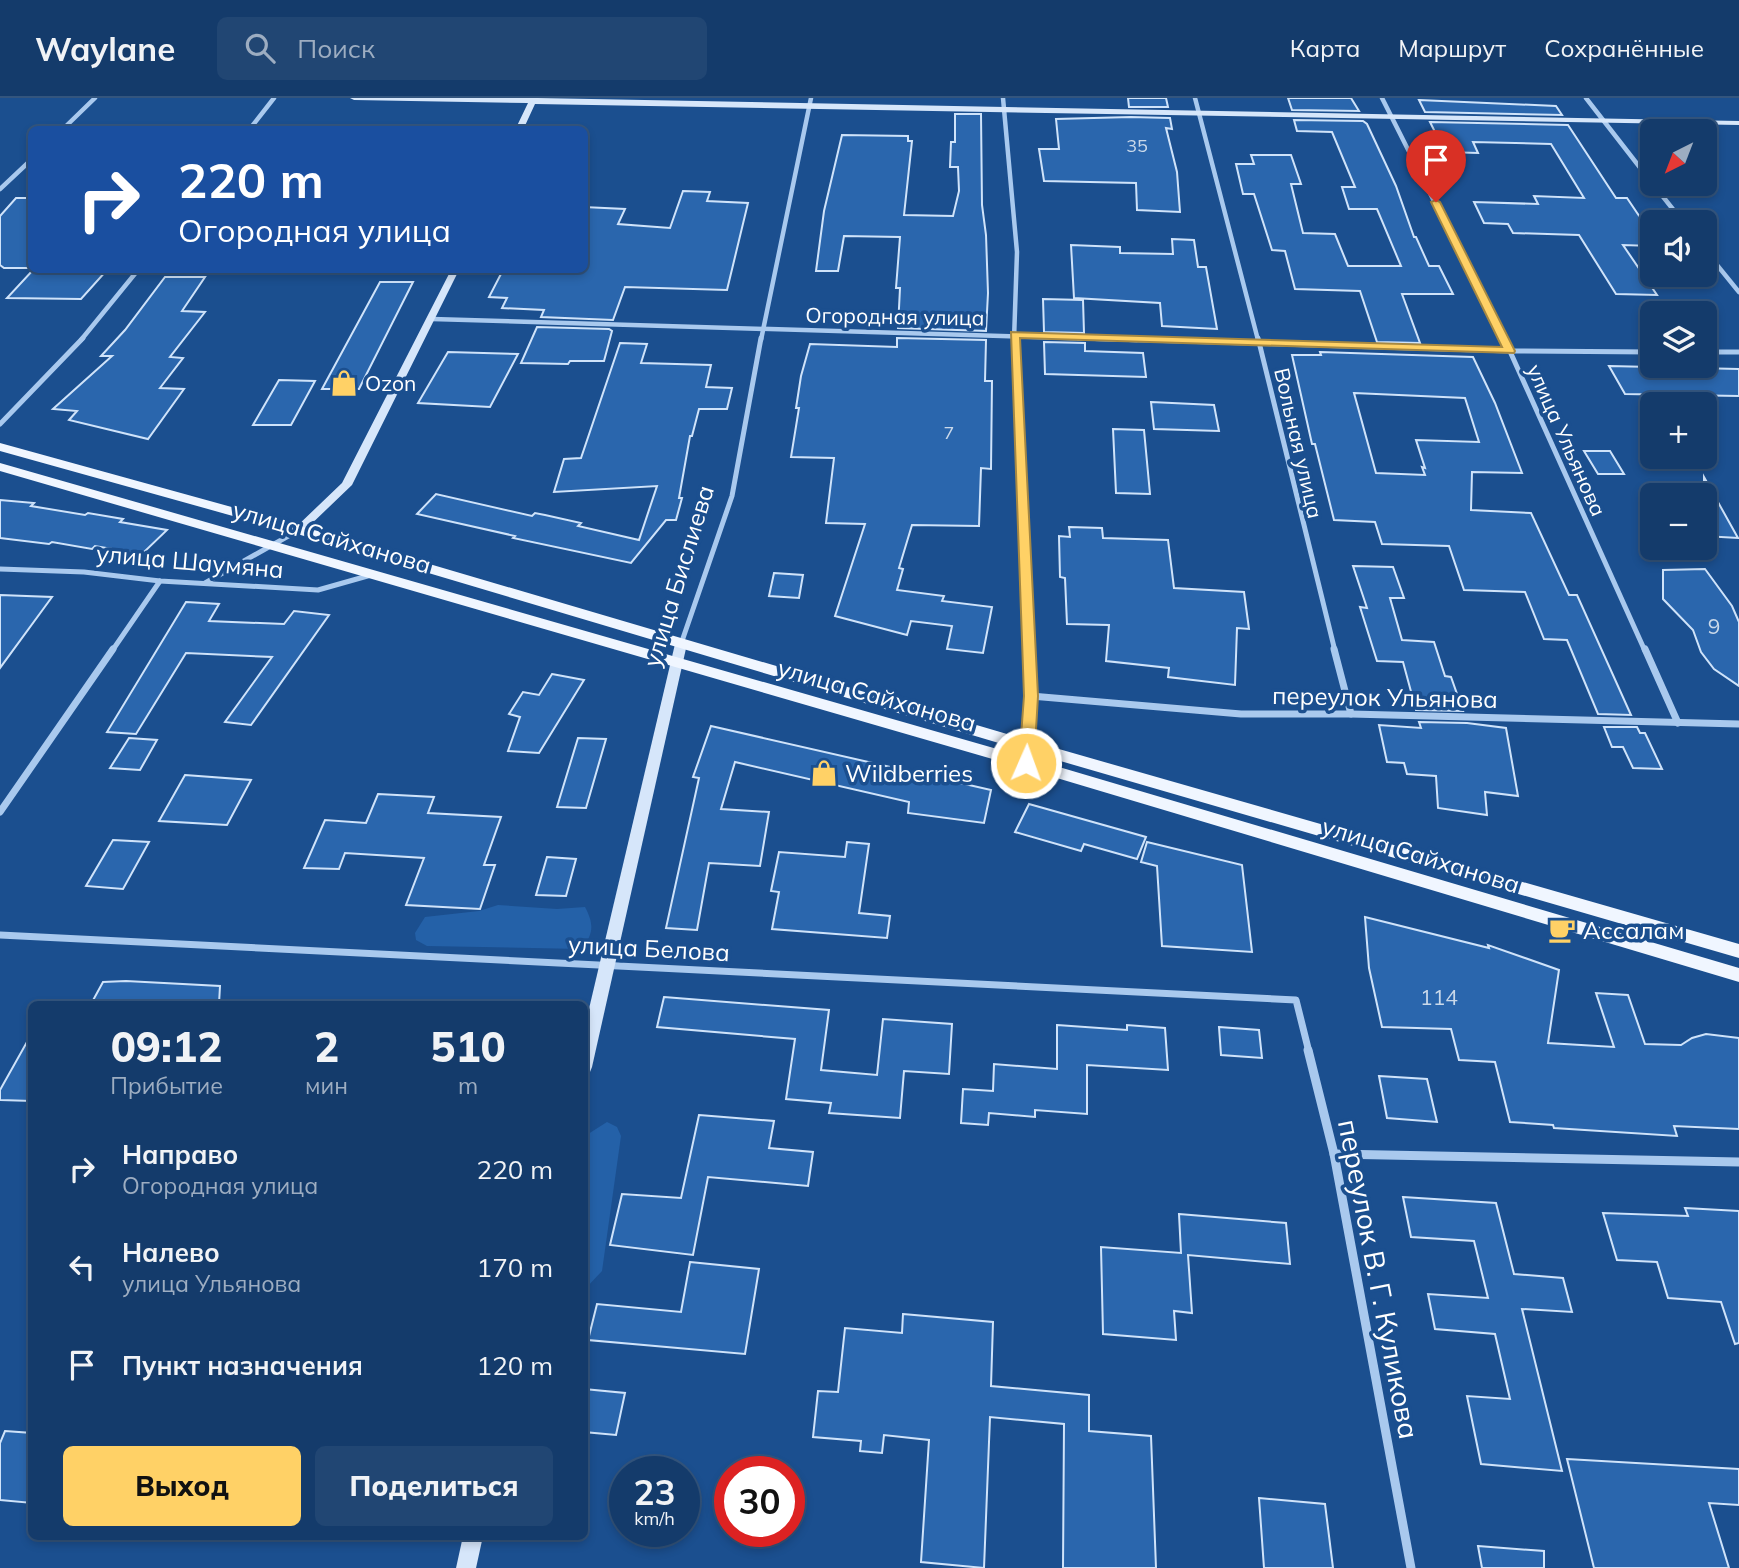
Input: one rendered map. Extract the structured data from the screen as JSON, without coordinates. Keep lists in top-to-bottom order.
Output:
{
  "streets": {
    "main road": ["улица Сайханова"],
    "street": [
      "Огородная улица",
      "улица Ульянова",
      "Вольная улица",
      "улица Шаумяна",
      "улица Бислиева",
      "переулок Ульянова",
      "улица Белова",
      "переулок В. Г. Куликова"
    ]
  },
  "crossings": [
    ["Огородная улица", "улица Ульянова"],
    ["Огородная улица", "Вольная улица"],
    ["Огородная улица", "улица Бислиева"],
    ["улица Ульянова", "переулок Ульянова"],
    ["Вольная улица", "переулок Ульянова"],
    ["улица Сайханова", "улица Шаумяна"],
    ["улица Сайханова", "улица Бислиева"],
    ["улица Бислиева", "улица Белова"],
    ["улица Белова", "переулок В. Г. Куликова"]
  ],
  "places": {
    "shop": ["Ozon", "Wildberries"],
    "cafe": ["Ассалам"]
  },
  "house_numbers": [
    "35",
    "7",
    "9",
    "114"
  ],
  "north": "bottom left",
  "page": {
    "header": "Waylane",
    "search": "Поиск",
    "nav": ["Карта", "Маршрут", "Сохранённые"],
    "map_buttons": ["+", "−"],
    "turn": ["220 m", "Огородная улица"],
    "eta": [
      "09:12",
      "Прибытие",
      "2",
      "мин",
      "510",
      "m"
    ],
    "list": [
      {
        "name": "Направо",
        "note": "Огородная улица",
        "value": "220 m"
      },
      {
        "name": "Налево",
        "note": "улица Ульянова",
        "value": "170 m"
      },
      {
        "name": "Пункт назначения",
        "value": "120 m"
      }
    ],
    "buttons": ["Выход", "Поделиться"],
    "speed": "23 km/h",
    "limit": "30"
  }
}
